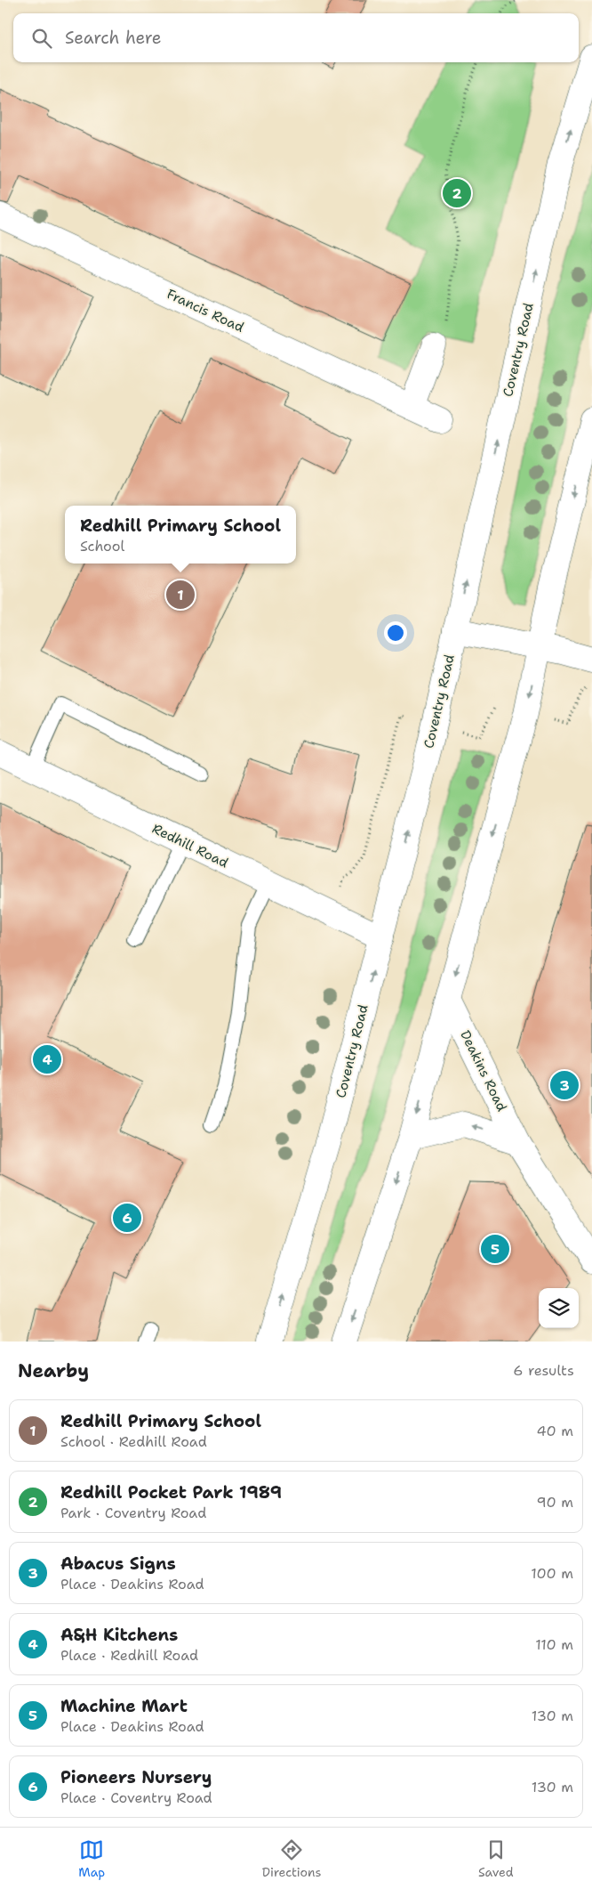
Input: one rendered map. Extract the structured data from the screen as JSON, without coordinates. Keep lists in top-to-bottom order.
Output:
{
  "streets": {
    "main road": [
      "Francis Road",
      "Coventry Road",
      "Redhill Road",
      "Deakins Road"
    ]
  },
  "crossings": [
    ["Coventry Road", "Redhill Road"]
  ],
  "page": {
    "search": "Search here",
    "pins": [
      "2",
      "1",
      "4",
      "3",
      "6",
      "5"
    ],
    "popup": ["Redhill Primary School", "School"],
    "heading": ["Nearby", "6 results"],
    "list": [
      {
        "mark": "1",
        "name": "Redhill Primary School",
        "note": "School · Redhill Road",
        "value": "40 m"
      },
      {
        "mark": "2",
        "name": "Redhill Pocket Park 1989",
        "note": "Park · Coventry Road",
        "value": "90 m"
      },
      {
        "mark": "3",
        "name": "Abacus Signs",
        "note": "Place · Deakins Road",
        "value": "100 m"
      },
      {
        "mark": "4",
        "name": "A&H Kitchens",
        "note": "Place · Redhill Road",
        "value": "110 m"
      },
      {
        "mark": "5",
        "name": "Machine Mart",
        "note": "Place · Deakins Road",
        "value": "130 m"
      },
      {
        "mark": "6",
        "name": "Pioneers Nursery",
        "note": "Place · Coventry Road",
        "value": "130 m"
      }
    ],
    "nav": ["Map", "Directions", "Saved"]
  }
}
